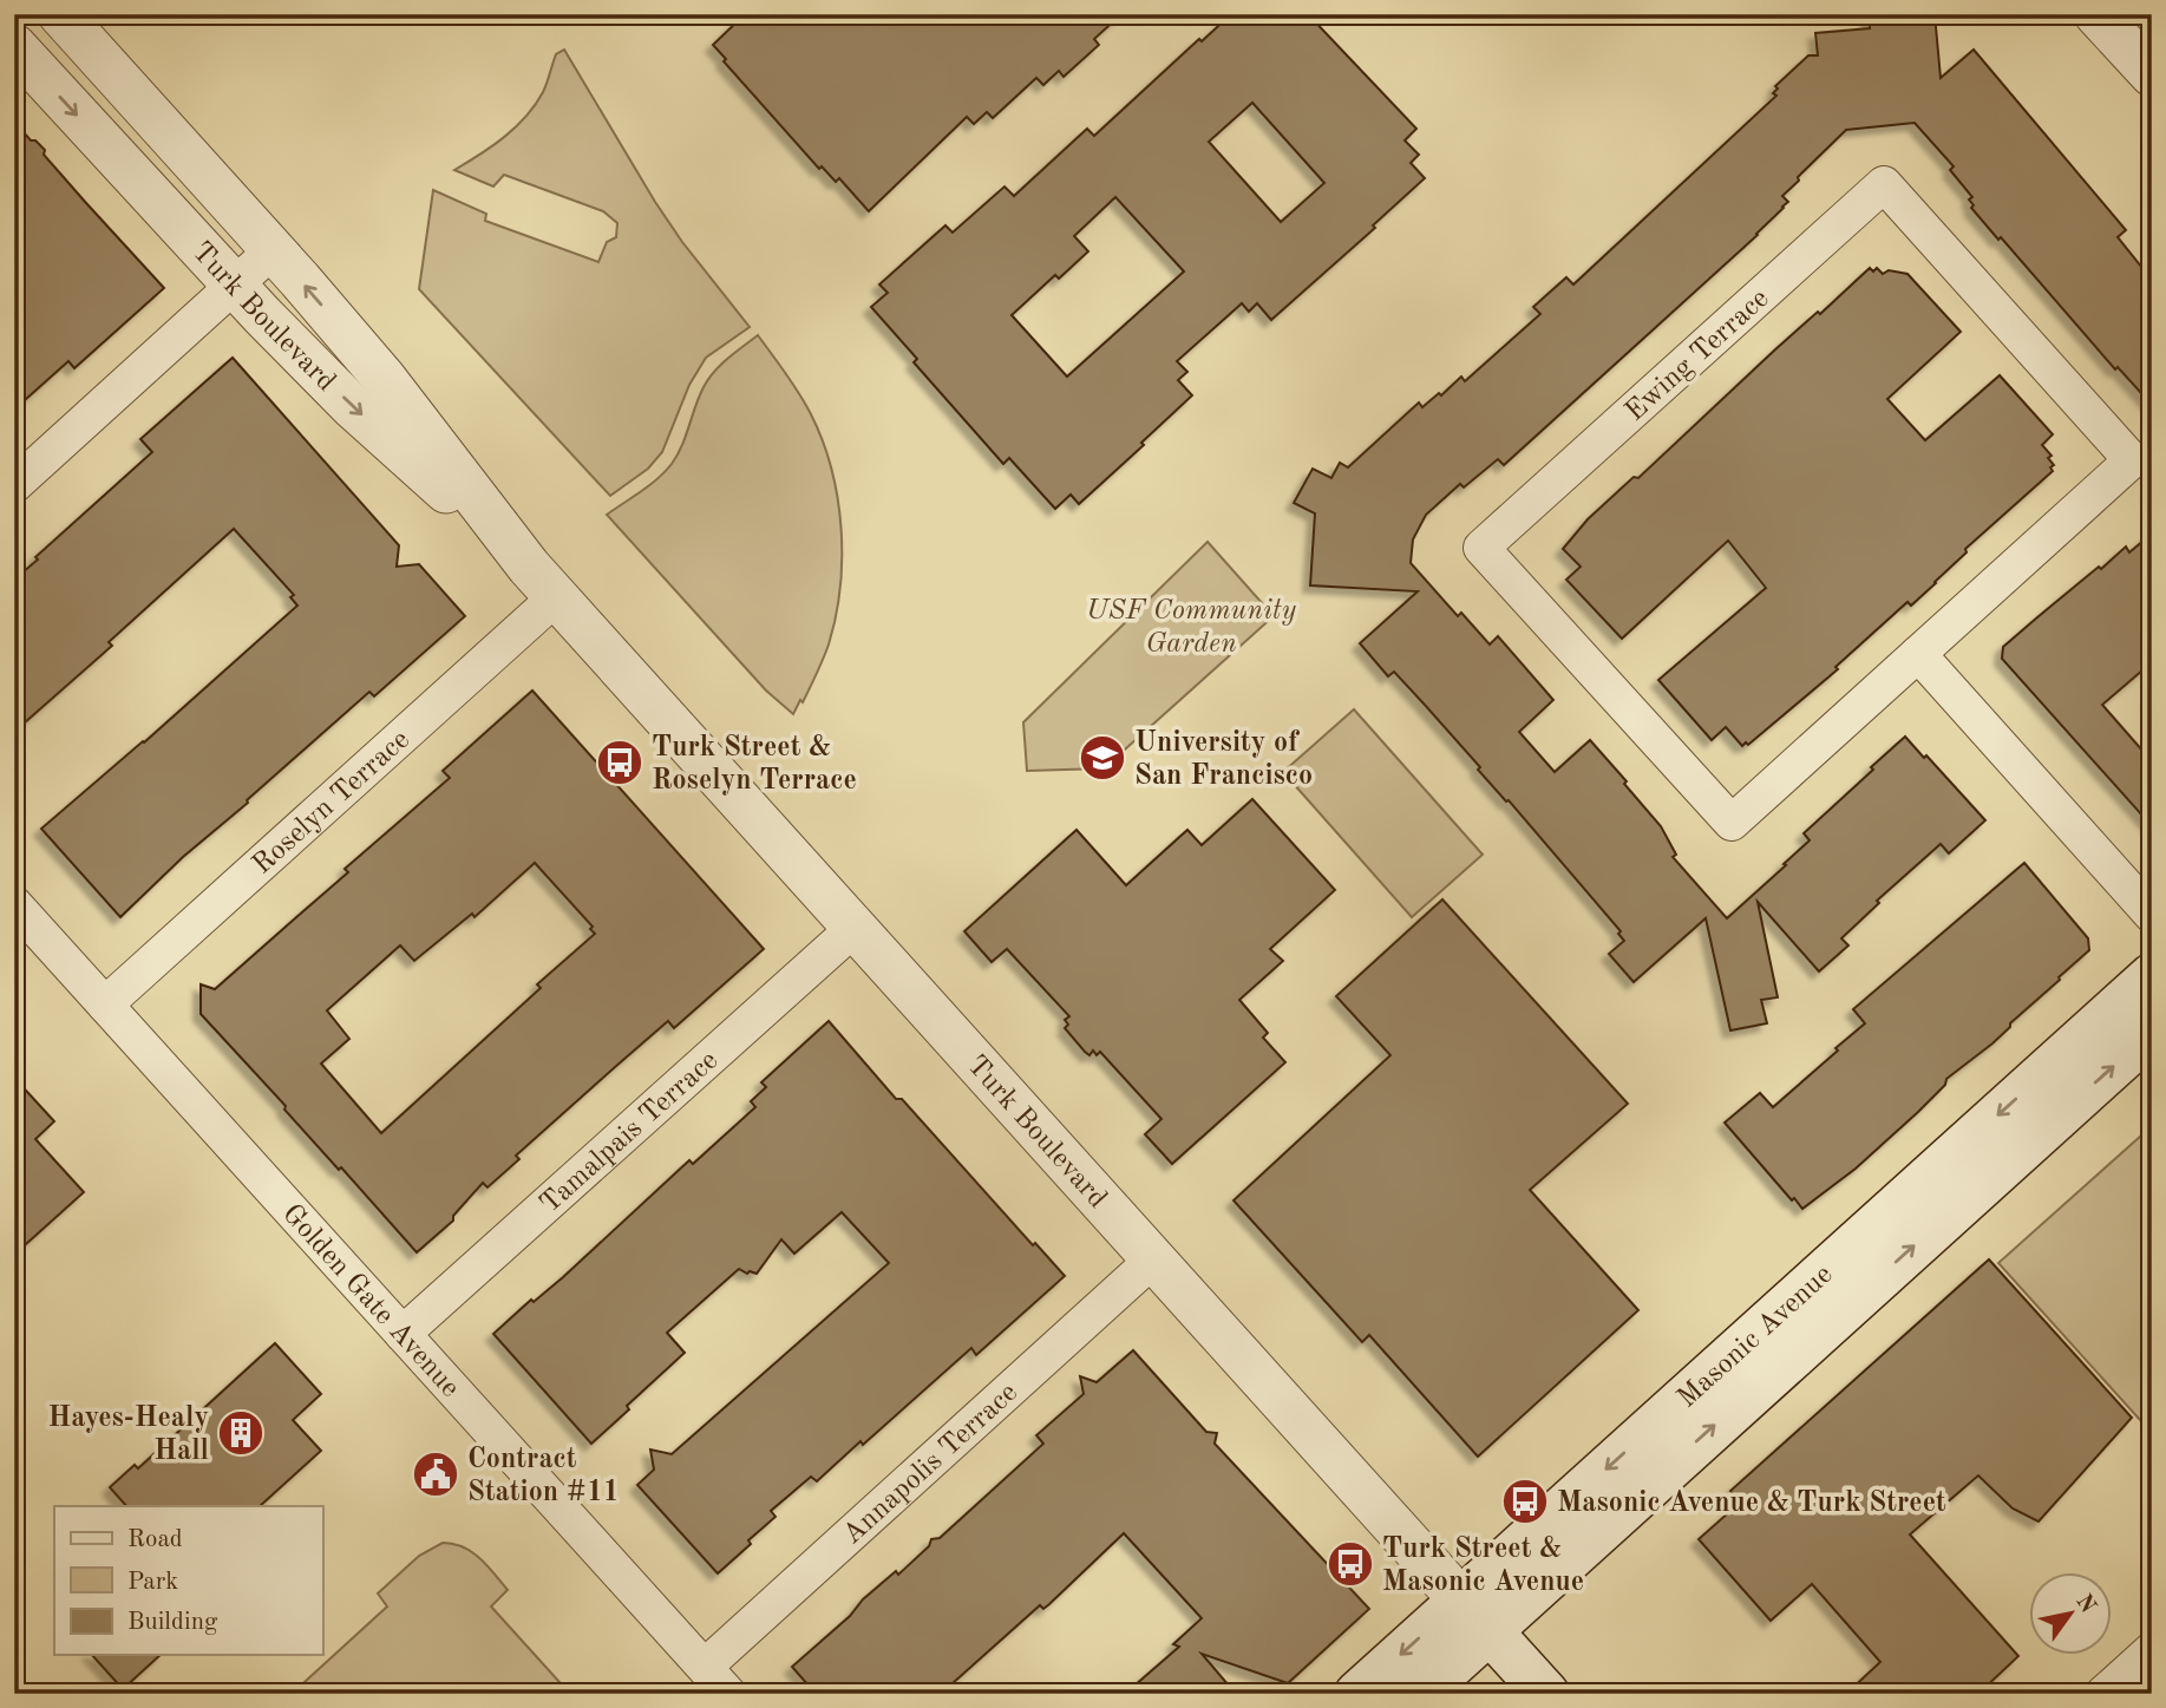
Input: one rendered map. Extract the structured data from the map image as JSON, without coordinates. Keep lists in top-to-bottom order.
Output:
{
  "streets": {
    "main road": ["Turk Boulevard", "Masonic Avenue"],
    "street": [
      "Ewing Terrace",
      "Roselyn Terrace",
      "Tamalpais Terrace",
      "Golden Gate Avenue",
      "Annapolis Terrace"
    ]
  },
  "crossings": [
    ["Turk Boulevard", "Roselyn Terrace"],
    ["Turk Boulevard", "Tamalpais Terrace"],
    ["Turk Boulevard", "Masonic Avenue"],
    ["Turk Boulevard", "Annapolis Terrace"],
    ["Roselyn Terrace", "Golden Gate Avenue"],
    ["Tamalpais Terrace", "Golden Gate Avenue"],
    ["Golden Gate Avenue", "Annapolis Terrace"]
  ],
  "parks": ["USF Community Garden"],
  "places": {
    "school or university": ["University of San Francisco"],
    "bus stop": ["Turk Street & Roselyn Terrace", "Masonic Avenue & Turk Street", "Turk Street & Masonic Avenue"],
    "building": ["Hayes-Healy Hall"],
    "public building": ["Contract Station #11"]
  },
  "legend": ["Road", "Park", "Building"],
  "north": "top right"
}
